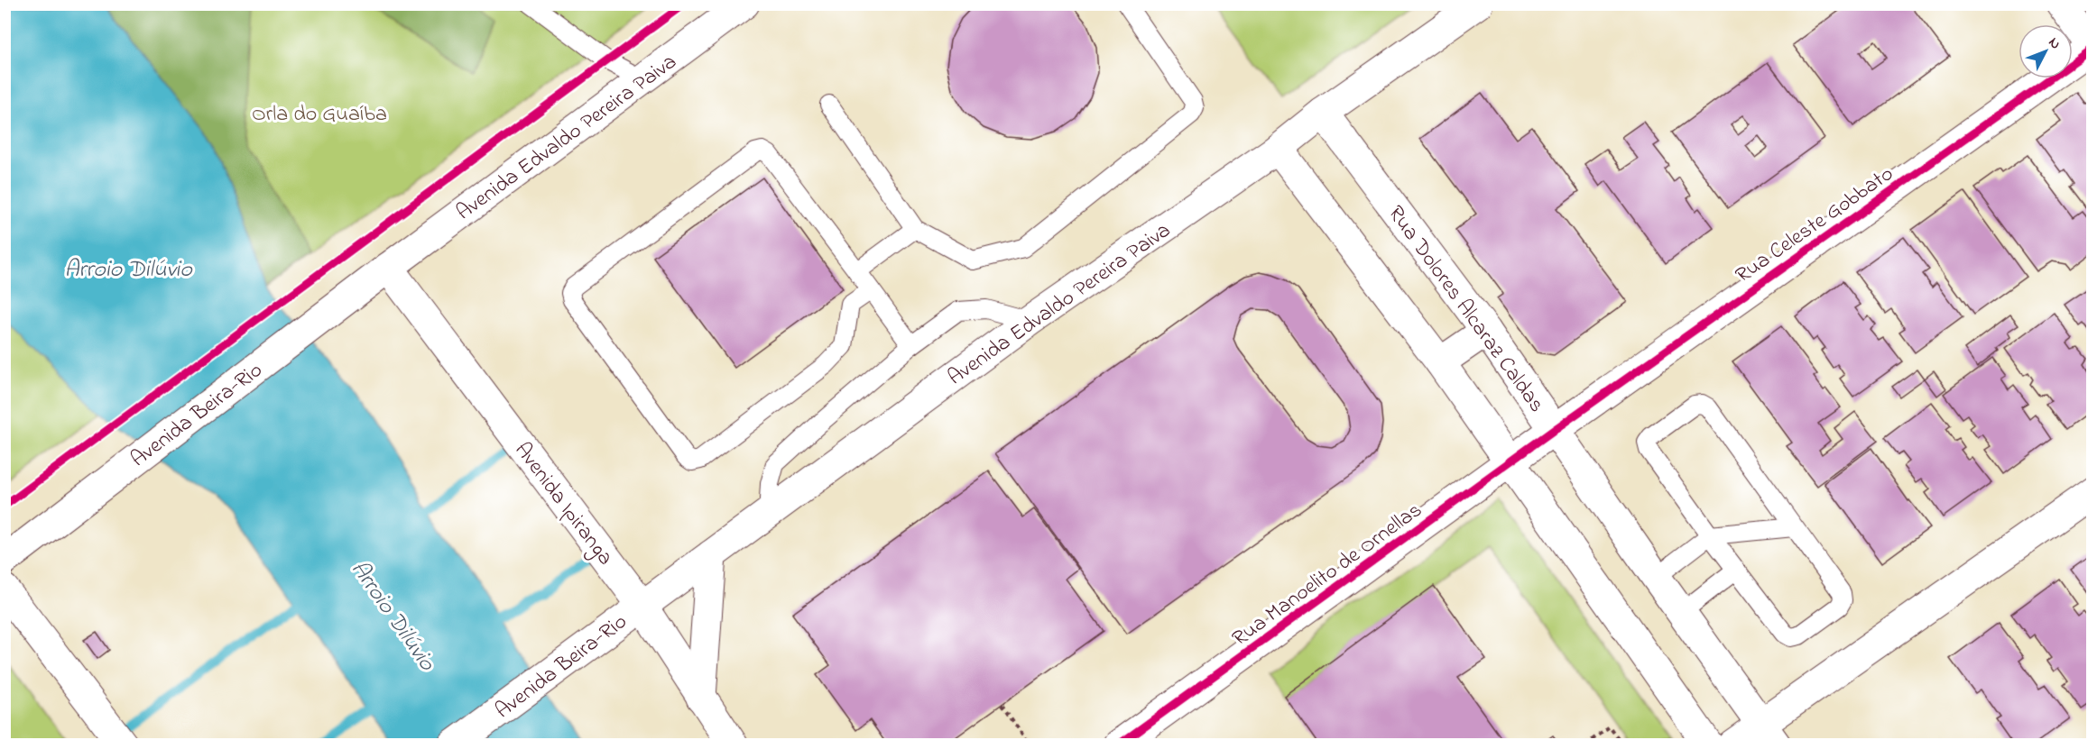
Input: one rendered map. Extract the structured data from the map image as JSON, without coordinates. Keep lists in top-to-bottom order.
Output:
{
  "streets": {
    "street": [
      "Avenida Edvaldo Pereira Paiva",
      "Rua Celeste Gobbato",
      "Rua Dolores Alcaraz Caldas",
      "Avenida Beira-Rio",
      "Avenida Ipiranga",
      "Rua Manoelito de Ornellas"
    ]
  },
  "crossings": [
    ["Avenida Edvaldo Pereira Paiva", "Rua Dolores Alcaraz Caldas"],
    ["Avenida Edvaldo Pereira Paiva", "Avenida Beira-Rio"],
    ["Avenida Edvaldo Pereira Paiva", "Avenida Ipiranga"],
    ["Rua Celeste Gobbato", "Rua Dolores Alcaraz Caldas"],
    ["Rua Celeste Gobbato", "Rua Manoelito de Ornellas"],
    ["Rua Dolores Alcaraz Caldas", "Rua Manoelito de Ornellas"],
    ["Avenida Beira-Rio", "Avenida Ipiranga"]
  ],
  "water": ["Arroio Dilúvio"],
  "parks": ["Orla do Guaíba"],
  "north": "top right"
}
